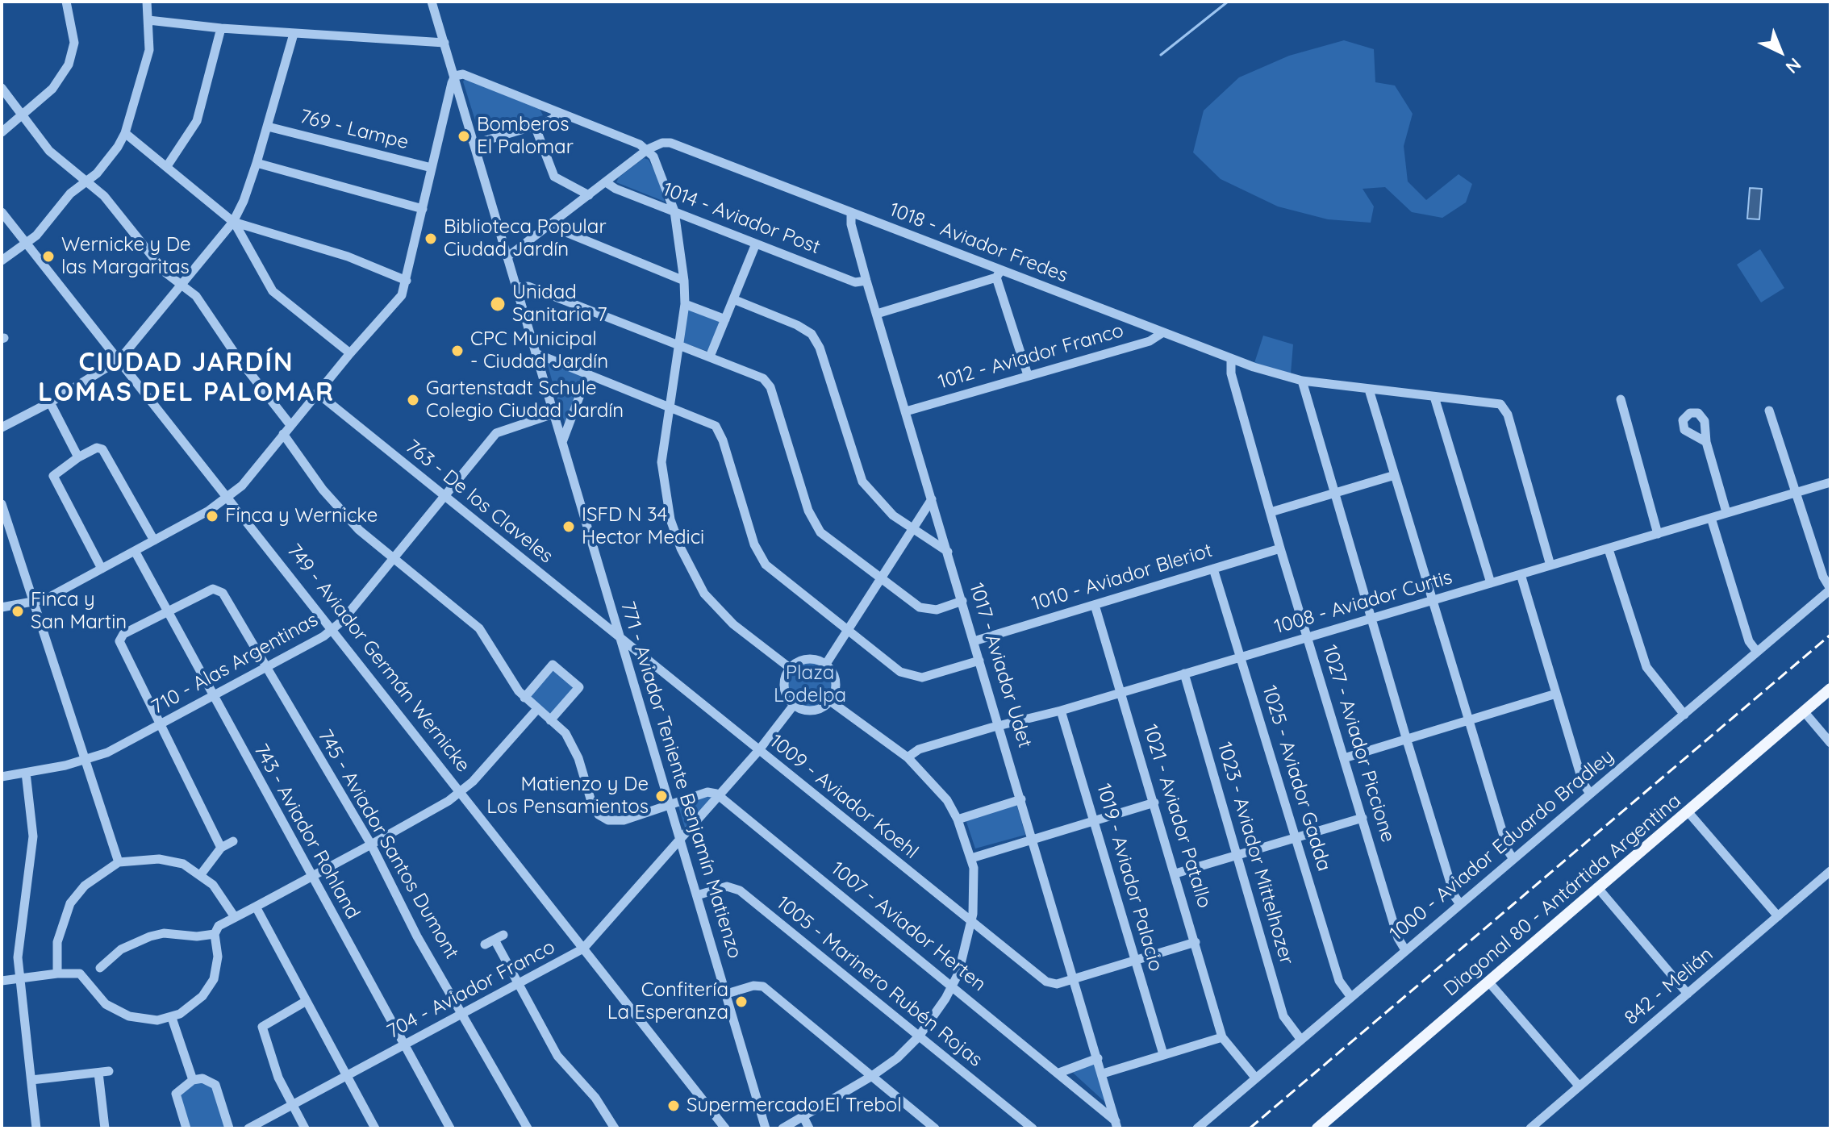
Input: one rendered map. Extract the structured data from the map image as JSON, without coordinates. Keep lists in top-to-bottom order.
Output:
{
  "streets": {
    "main road": ["Diagonal 80 - Antártida Argentina"],
    "street": [
      "769 - Lampe",
      "1014 - Aviador Post",
      "1018 - Aviador Fredes",
      "1012 - Aviador Franco",
      "763 - De los Claveles",
      "1010 - Aviador Bleriot",
      "1008 - Aviador Curtis",
      "749 - Aviador Germán Wernicke",
      "710 - Alas Argentinas",
      "1017 - Aviador Udet",
      "1027 - Aviador Piccione",
      "1025 - Aviador Gadda",
      "771 - Aviador Teniente Benjamín Matienzo",
      "1009 - Aviador Koehl",
      "1021 - Aviador Patallo",
      "743 - Aviador Rohland",
      "745 - Aviador Santos Dumont",
      "1000 - Aviador Eduardo Bradley",
      "1023 - Aviador Mittelhozer",
      "1019 - Aviador Palacio",
      "1007 - Aviador Herten",
      "1005 - Marinero Rubén Rojas",
      "842 - Melián",
      "704 - Aviador Franco"
    ]
  },
  "crossings": [
    ["1014 - Aviador Post", "1017 - Aviador Udet"],
    ["1018 - Aviador Fredes", "1012 - Aviador Franco"],
    ["1018 - Aviador Fredes", "1008 - Aviador Curtis"],
    ["1018 - Aviador Fredes", "1017 - Aviador Udet"],
    ["1018 - Aviador Fredes", "1027 - Aviador Piccione"],
    ["1018 - Aviador Fredes", "771 - Aviador Teniente Benjamín Matienzo"],
    ["1012 - Aviador Franco", "1017 - Aviador Udet"],
    ["763 - De los Claveles", "710 - Alas Argentinas"],
    ["763 - De los Claveles", "771 - Aviador Teniente Benjamín Matienzo"],
    ["763 - De los Claveles", "1009 - Aviador Koehl"],
    ["1010 - Aviador Bleriot", "1017 - Aviador Udet"],
    ["1010 - Aviador Bleriot", "1027 - Aviador Piccione"],
    ["1010 - Aviador Bleriot", "1025 - Aviador Gadda"],
    ["1010 - Aviador Bleriot", "1021 - Aviador Patallo"],
    ["1008 - Aviador Curtis", "1017 - Aviador Udet"],
    ["1008 - Aviador Curtis", "1027 - Aviador Piccione"],
    ["1008 - Aviador Curtis", "1025 - Aviador Gadda"],
    ["1008 - Aviador Curtis", "1021 - Aviador Patallo"],
    ["1008 - Aviador Curtis", "1023 - Aviador Mittelhozer"],
    ["1008 - Aviador Curtis", "1019 - Aviador Palacio"],
    ["749 - Aviador Germán Wernicke", "710 - Alas Argentinas"],
    ["749 - Aviador Germán Wernicke", "704 - Aviador Franco"],
    ["710 - Alas Argentinas", "771 - Aviador Teniente Benjamín Matienzo"],
    ["710 - Alas Argentinas", "743 - Aviador Rohland"],
    ["710 - Alas Argentinas", "745 - Aviador Santos Dumont"],
    ["1017 - Aviador Udet", "1009 - Aviador Koehl"],
    ["1017 - Aviador Udet", "1007 - Aviador Herten"],
    ["1027 - Aviador Piccione", "1000 - Aviador Eduardo Bradley"],
    ["1025 - Aviador Gadda", "1000 - Aviador Eduardo Bradley"],
    ["771 - Aviador Teniente Benjamín Matienzo", "1009 - Aviador Koehl"],
    ["771 - Aviador Teniente Benjamín Matienzo", "1005 - Marinero Rubén Rojas"],
    ["771 - Aviador Teniente Benjamín Matienzo", "704 - Aviador Franco"],
    ["743 - Aviador Rohland", "745 - Aviador Santos Dumont"],
    ["743 - Aviador Rohland", "704 - Aviador Franco"],
    ["745 - Aviador Santos Dumont", "704 - Aviador Franco"],
    ["1000 - Aviador Eduardo Bradley", "1023 - Aviador Mittelhozer"]
  ],
  "districts": ["CIUDAD JARDÍN LOMAS DEL PALOMAR"],
  "parks": ["Plaza Lodelpa"],
  "places": [
    "Bomberos El Palomar",
    "Biblioteca Popular Ciudad Jardín",
    "Wernicke y De las Margaritas",
    "Unidad Sanitaria 7",
    "CPC Municipal - Ciudad Jardín",
    "Gartenstadt Schule Colegio Ciudad Jardín",
    "Finca y Wernicke",
    "ISFD N 34 Hector Medici",
    "Finca y San Martin",
    "Matienzo y De Los Pensamientos",
    "Confitería La Esperanza",
    "Supermercado El Trebol"
  ],
  "north": "bottom right"
}
